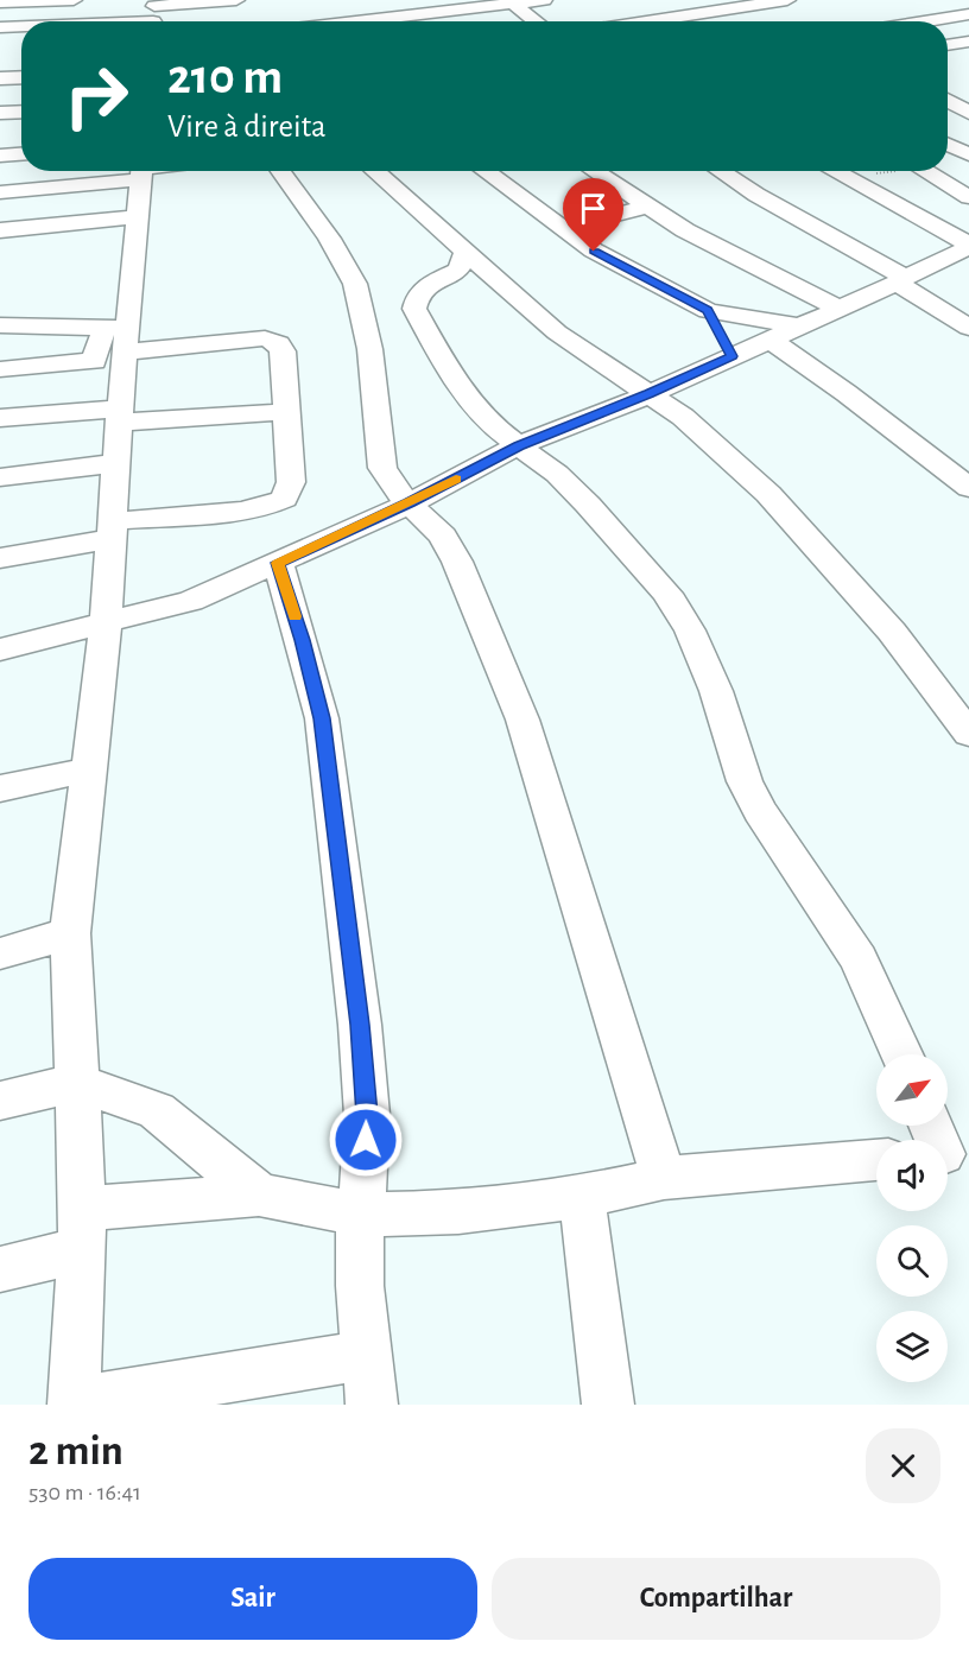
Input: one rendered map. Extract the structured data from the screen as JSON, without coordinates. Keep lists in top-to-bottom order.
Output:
{
  "north": "top right",
  "page": {
    "turn": ["210 m", "Vire à direita"],
    "heading": ["2 min", "530 m · 16:41"],
    "buttons": ["Sair", "Compartilhar"]
  }
}
